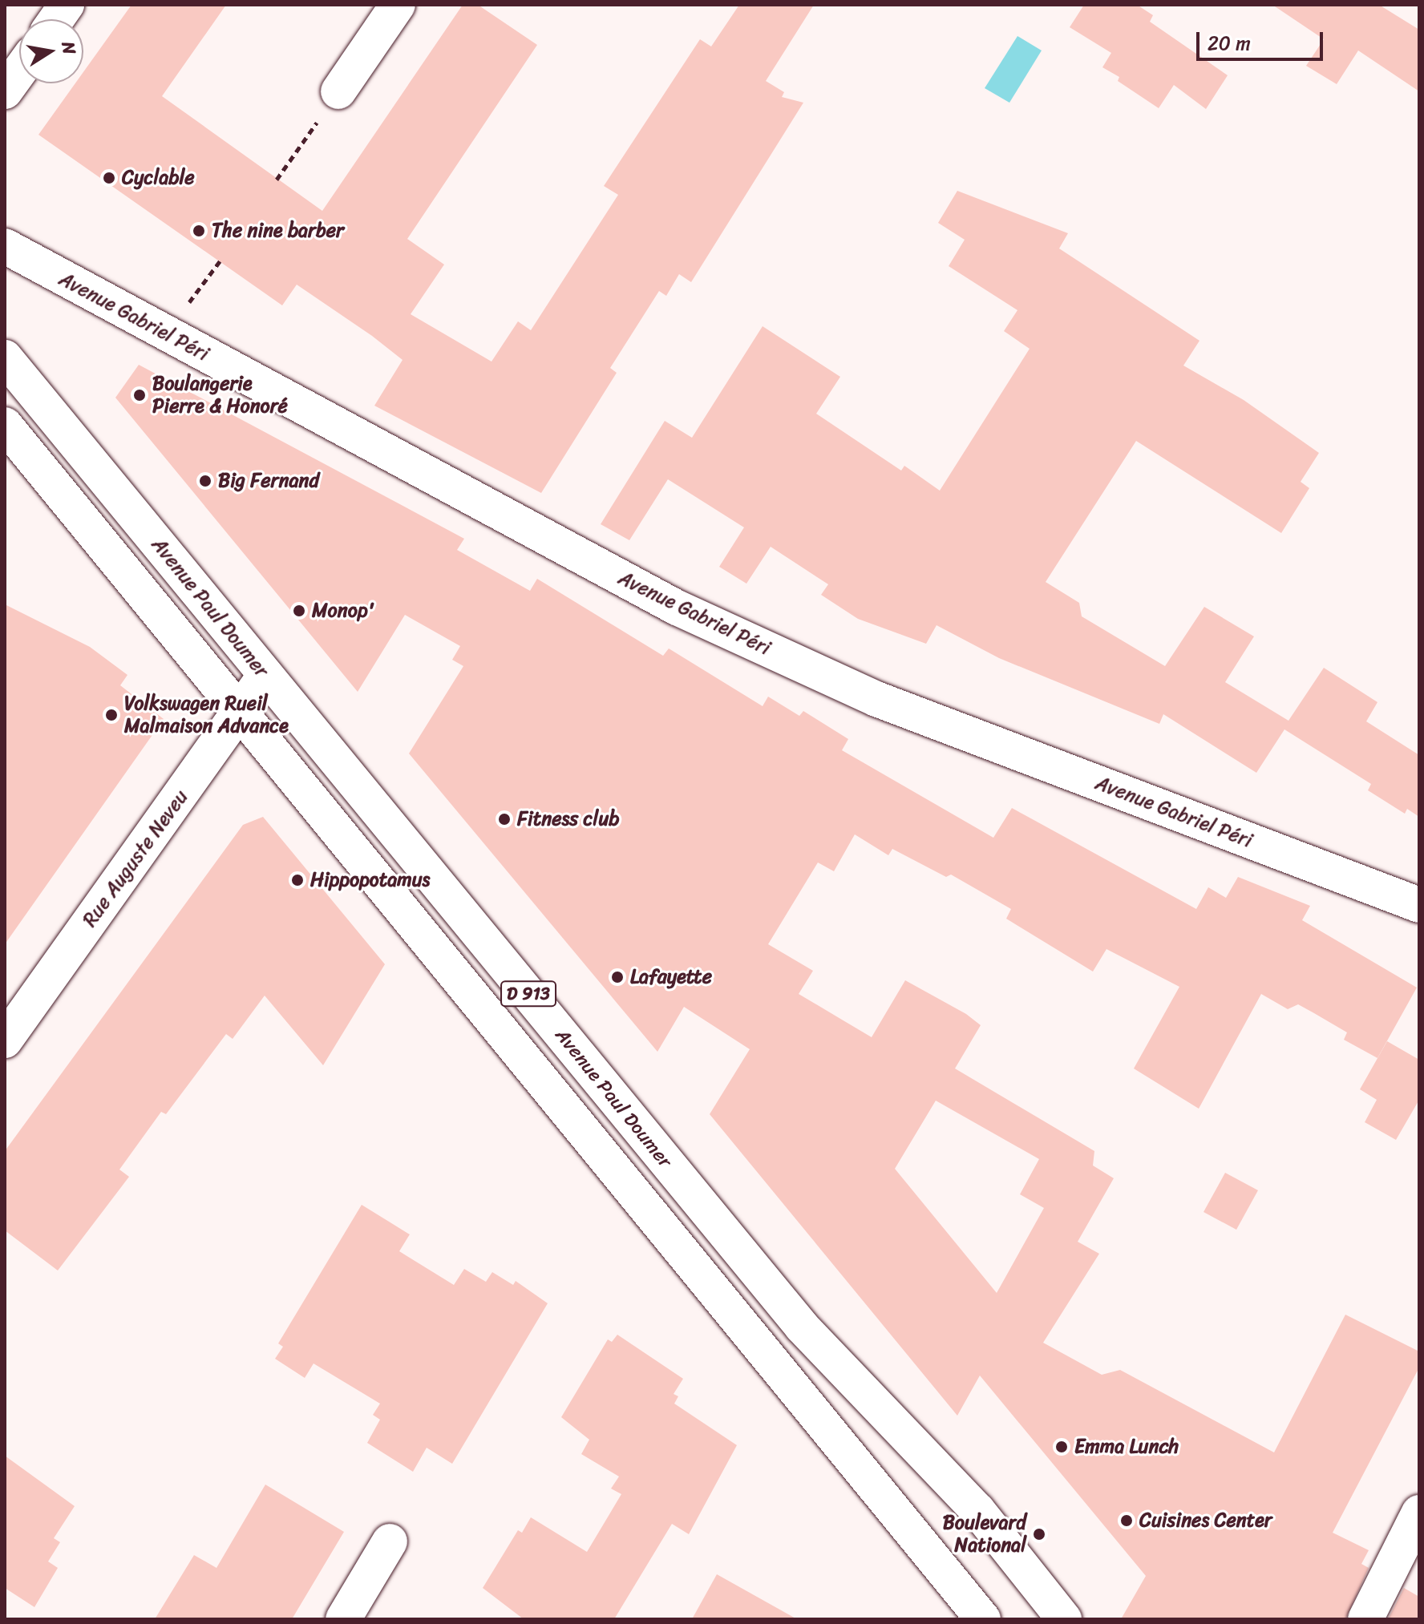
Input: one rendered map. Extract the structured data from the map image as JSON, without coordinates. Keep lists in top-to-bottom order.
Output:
{
  "streets": {
    "main road": [
      "Avenue Gabriel Péri",
      "Avenue Paul Doumer",
      "Rue Auguste Neveu",
      "D 913"
    ]
  },
  "crossings": [
    ["Avenue Paul Doumer", "Rue Auguste Neveu"],
    ["Rue Auguste Neveu", "D 913"]
  ],
  "places": [
    "Cyclable",
    "The nine barber",
    "Boulangerie Pierre & Honoré",
    "Big Fernand",
    "Monop'",
    "Volkswagen Rueil Malmaison Advance",
    "Fitness club",
    "Hippopotamus",
    "Lafayette",
    "Emma Lunch",
    "Cuisines Center",
    "Boulevard National"
  ],
  "scale_bar": "20 m",
  "north": "right"
}
